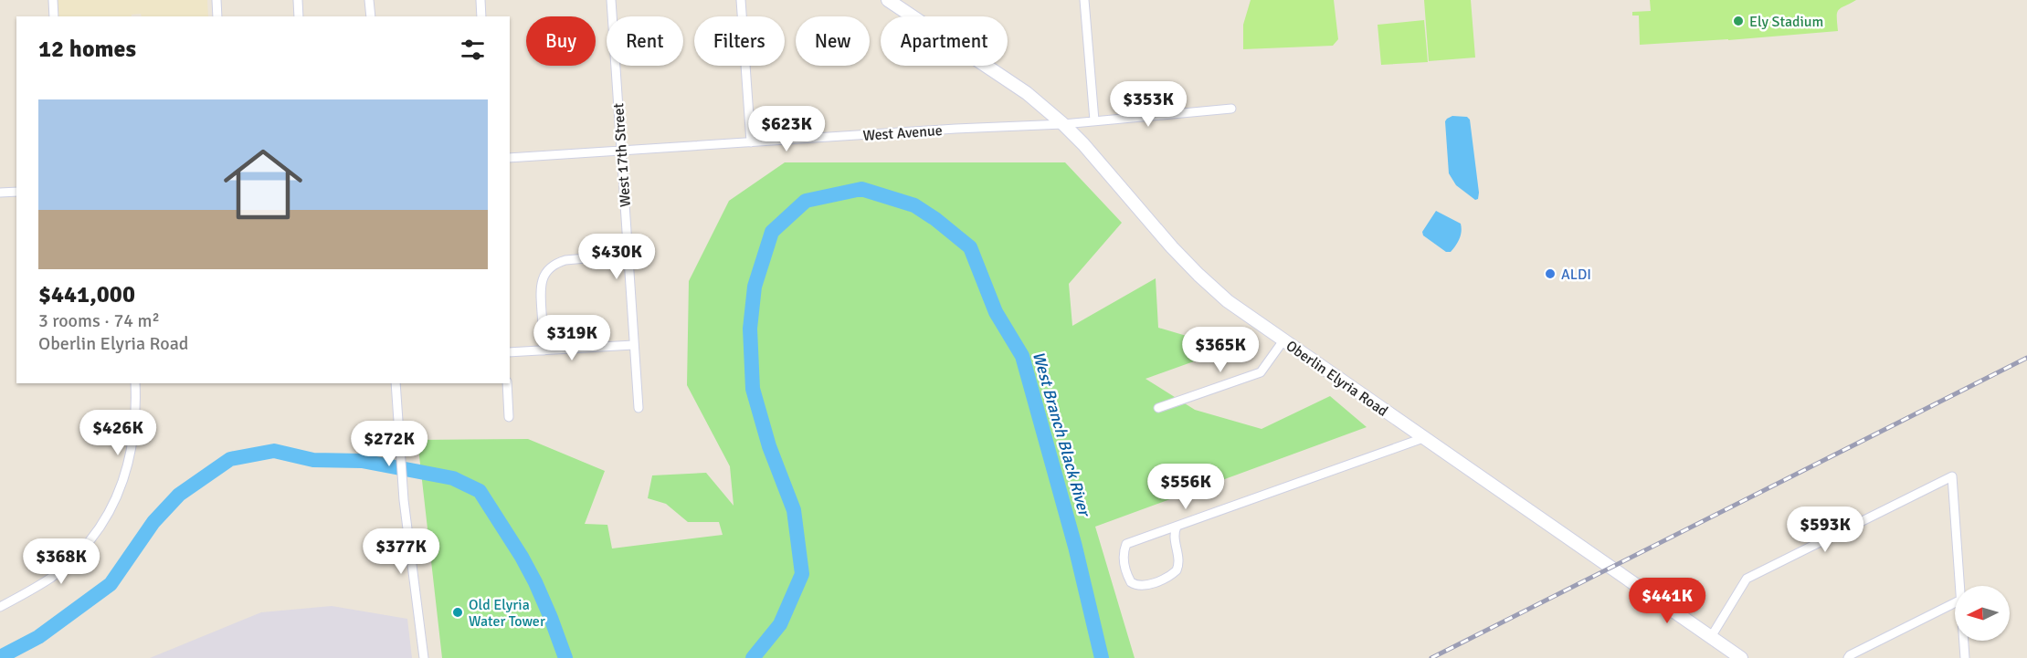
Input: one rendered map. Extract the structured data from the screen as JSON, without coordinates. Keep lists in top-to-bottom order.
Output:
{
  "streets": {
    "main road": ["Oberlin Elyria Road"],
    "street": ["West Avenue", "West 17th Street"]
  },
  "crossings": [
    ["West Avenue", "West 17th Street"],
    ["West Avenue", "Oberlin Elyria Road"]
  ],
  "water": ["West Branch Black River"],
  "places": ["Ely Stadium", "ALDI", "Old Elyria Water Tower"],
  "north": "left",
  "page": {
    "chip": [
      "Buy",
      "Rent",
      "Filters",
      "New",
      "Apartment"
    ],
    "heading": "12 homes",
    "price": [
      "$353K",
      "$623K",
      "$430K",
      "$319K",
      "$365K",
      "$426K",
      "$272K",
      "$556K",
      "$593K",
      "$377K",
      "$368K",
      "$441K"
    ],
    "list": [
      {
        "name": "$441,000",
        "note": "3 rooms · 74 m² · Oberlin Elyria Road"
      }
    ]
  }
}
